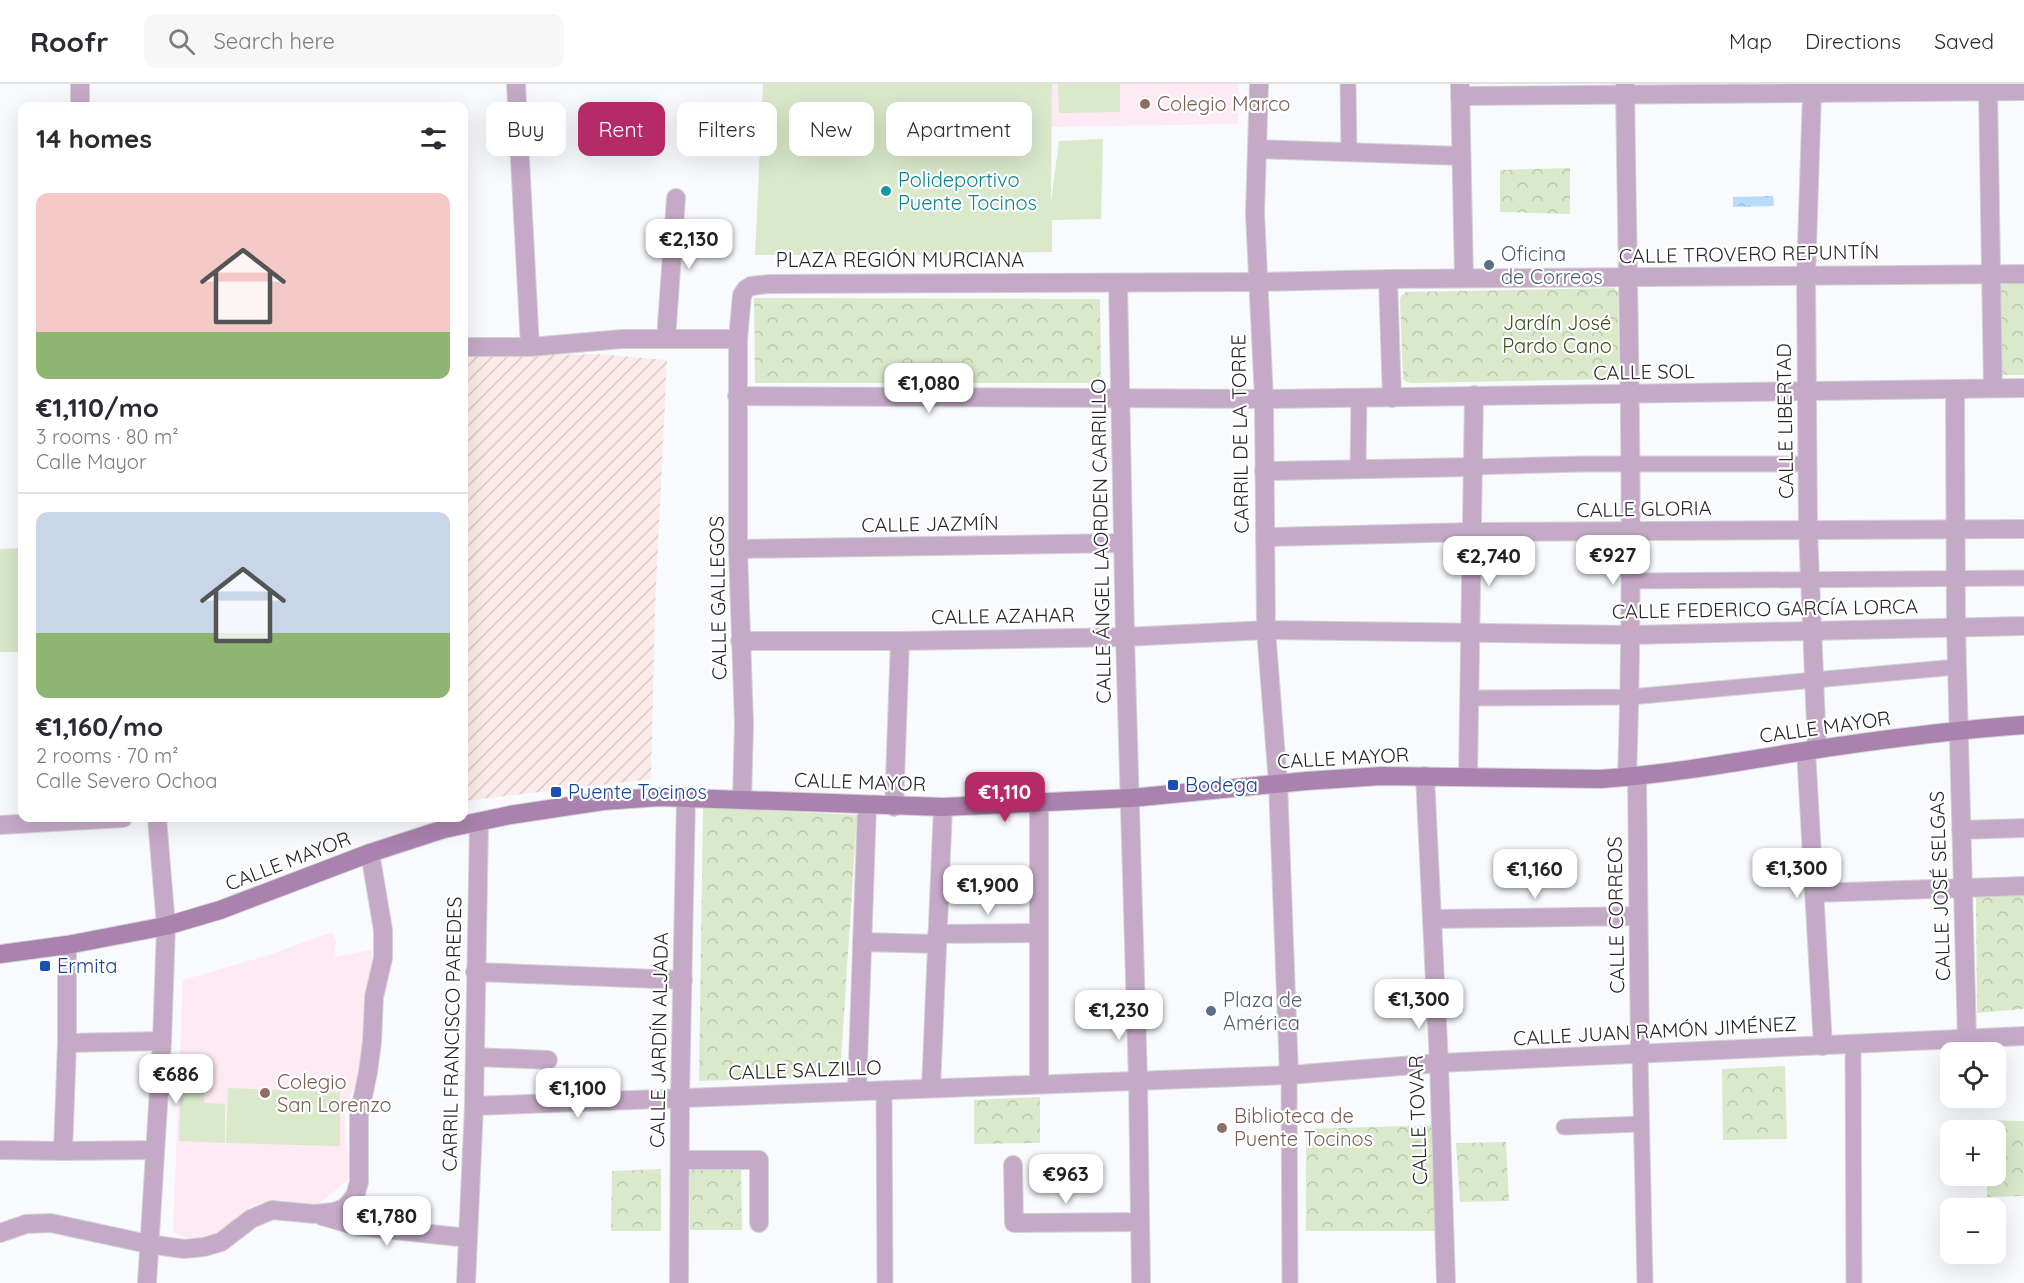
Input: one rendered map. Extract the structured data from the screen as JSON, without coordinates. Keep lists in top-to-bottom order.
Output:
{
  "streets": {
    "main road": ["CALLE MAYOR"],
    "street": [
      "CALLE TROVERO REPUNTÍN",
      "PLAZA REGIÓN MURCIANA",
      "CALLE SOL",
      "CALLE LIBERTAD",
      "CARRIL DE LA TORRE",
      "CALLE GLORIA",
      "CALLE JAZMÍN",
      "CALLE ÁNGEL LAORDEN CARRILLO",
      "CALLE GALLEGOS",
      "CALLE FEDERICO GARCÍA LORCA",
      "CALLE AZAHAR",
      "CALLE JOSÉ SELGAS",
      "CALLE CORREOS",
      "CALLE JUAN RAMÓN JIMÉNEZ",
      "CARRIL FRANCISCO PAREDES",
      "CALLE JARDÍN ALJADA",
      "CALLE SALZILLO",
      "CALLE TOVAR"
    ]
  },
  "crossings": [
    ["CALLE TROVERO REPUNTÍN", "PLAZA REGIÓN MURCIANA"],
    ["CALLE TROVERO REPUNTÍN", "CALLE LIBERTAD"],
    ["CALLE TROVERO REPUNTÍN", "CARRIL DE LA TORRE"],
    ["CALLE TROVERO REPUNTÍN", "CALLE CORREOS"],
    ["PLAZA REGIÓN MURCIANA", "CARRIL DE LA TORRE"],
    ["PLAZA REGIÓN MURCIANA", "CALLE ÁNGEL LAORDEN CARRILLO"],
    ["PLAZA REGIÓN MURCIANA", "CALLE GALLEGOS"],
    ["CALLE SOL", "CALLE LIBERTAD"],
    ["CALLE SOL", "CARRIL DE LA TORRE"],
    ["CALLE SOL", "CALLE JOSÉ SELGAS"],
    ["CALLE SOL", "CALLE CORREOS"],
    ["CALLE LIBERTAD", "CALLE GLORIA"],
    ["CALLE LIBERTAD", "CALLE FEDERICO GARCÍA LORCA"],
    ["CALLE LIBERTAD", "CALLE MAYOR"],
    ["CALLE LIBERTAD", "CALLE JUAN RAMÓN JIMÉNEZ"],
    ["CARRIL DE LA TORRE", "CALLE GLORIA"],
    ["CARRIL DE LA TORRE", "CALLE FEDERICO GARCÍA LORCA"],
    ["CARRIL DE LA TORRE", "CALLE AZAHAR"],
    ["CARRIL DE LA TORRE", "CALLE MAYOR"],
    ["CARRIL DE LA TORRE", "CALLE JUAN RAMÓN JIMÉNEZ"],
    ["CALLE GLORIA", "CALLE JOSÉ SELGAS"],
    ["CALLE GLORIA", "CALLE CORREOS"],
    ["CALLE JAZMÍN", "CALLE ÁNGEL LAORDEN CARRILLO"],
    ["CALLE JAZMÍN", "CALLE GALLEGOS"],
    ["CALLE ÁNGEL LAORDEN CARRILLO", "CALLE AZAHAR"],
    ["CALLE ÁNGEL LAORDEN CARRILLO", "CALLE MAYOR"],
    ["CALLE ÁNGEL LAORDEN CARRILLO", "CALLE SALZILLO"],
    ["CALLE GALLEGOS", "CALLE AZAHAR"],
    ["CALLE GALLEGOS", "CALLE MAYOR"],
    ["CALLE FEDERICO GARCÍA LORCA", "CALLE AZAHAR"],
    ["CALLE FEDERICO GARCÍA LORCA", "CALLE JOSÉ SELGAS"],
    ["CALLE FEDERICO GARCÍA LORCA", "CALLE CORREOS"],
    ["CALLE MAYOR", "CALLE JOSÉ SELGAS"],
    ["CALLE MAYOR", "CALLE CORREOS"],
    ["CALLE MAYOR", "CARRIL FRANCISCO PAREDES"],
    ["CALLE MAYOR", "CALLE JARDÍN ALJADA"],
    ["CALLE MAYOR", "CALLE TOVAR"],
    ["CALLE JOSÉ SELGAS", "CALLE JUAN RAMÓN JIMÉNEZ"],
    ["CALLE CORREOS", "CALLE JUAN RAMÓN JIMÉNEZ"],
    ["CALLE JUAN RAMÓN JIMÉNEZ", "CALLE TOVAR"],
    ["CARRIL FRANCISCO PAREDES", "CALLE SALZILLO"],
    ["CALLE JARDÍN ALJADA", "CALLE SALZILLO"]
  ],
  "parks": ["Jardín José Pardo Cano"],
  "places": {
    "other": [
      "Colegio Marco",
      "Polideportivo Puente Tocinos",
      "Oficina de Correos",
      "Plaza de América",
      "Colegio San Lorenzo",
      "Biblioteca de Puente Tocinos"
    ],
    "transit": ["Bodega", "Puente Tocinos", "Ermita"]
  },
  "page": {
    "header": "Roofr",
    "search": "Search here",
    "nav": ["Map", "Directions", "Saved"],
    "chip": [
      "Buy",
      "Rent",
      "Filters",
      "New",
      "Apartment"
    ],
    "heading": "14 homes",
    "list": [
      {
        "name": "€1,110/mo",
        "note": "3 rooms · 80 m² · Calle Mayor"
      },
      {
        "name": "€1,160/mo",
        "note": "2 rooms · 70 m² · Calle Severo Ochoa"
      }
    ],
    "price": [
      "€2,130",
      "€1,080",
      "€927",
      "€2,740",
      "€1,110",
      "€1,300",
      "€1,160",
      "€1,900",
      "€1,300",
      "€1,230",
      "€686",
      "€1,100",
      "€963",
      "€1,780"
    ],
    "map_buttons": ["+", "−"]
  }
}
